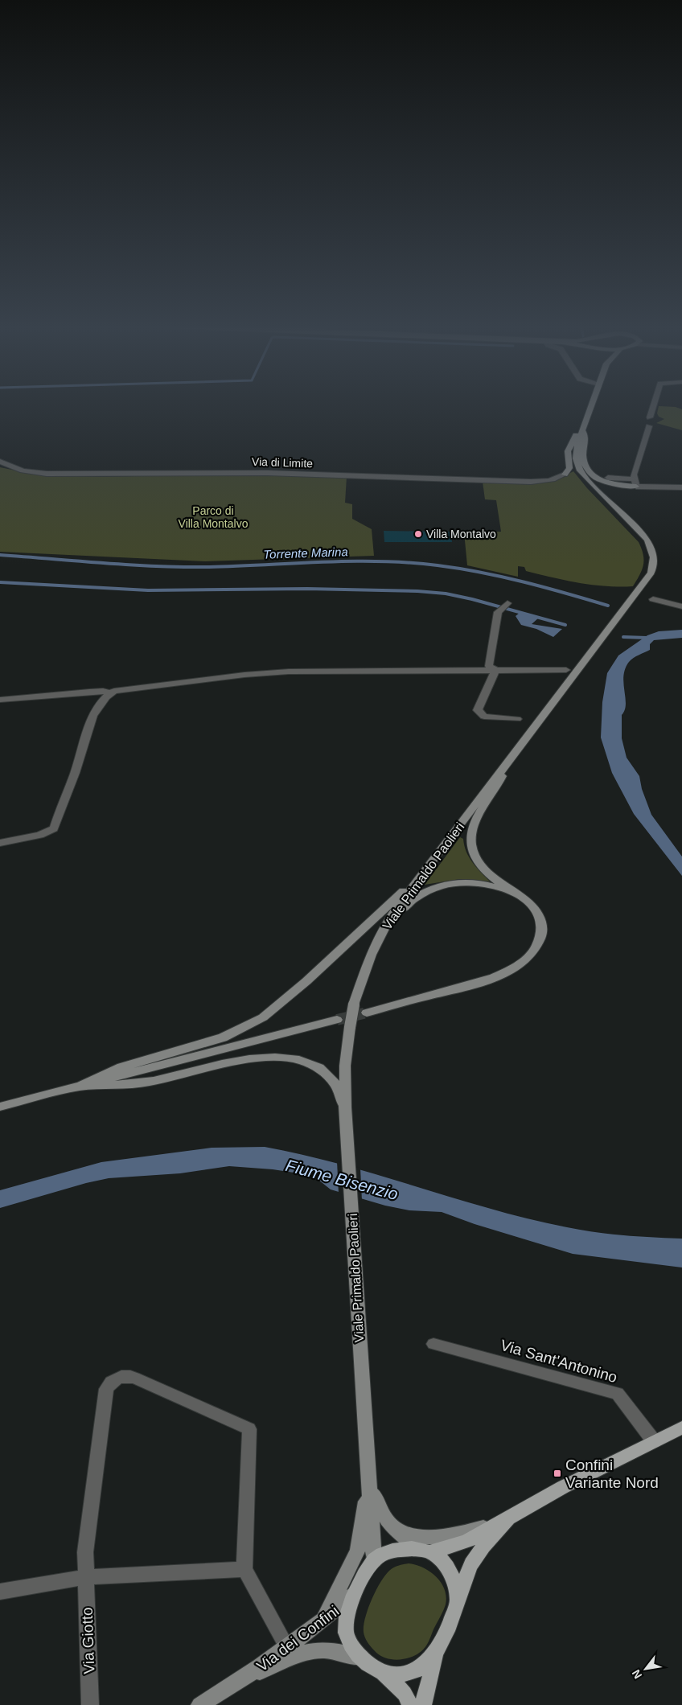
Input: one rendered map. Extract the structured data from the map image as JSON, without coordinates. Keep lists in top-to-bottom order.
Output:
{
  "streets": {
    "main road": ["Viale Primaldo Paolieri", "Via dei Confini"],
    "street": ["Via di Limite", "Via Sant'Antonino", "Via Giotto"]
  },
  "crossings": [
    ["Viale Primaldo Paolieri", "Via dei Confini"],
    ["Via Sant'Antonino", "Via dei Confini"]
  ],
  "water": ["Torrente Marina", "Fiume Bisenzio"],
  "parks": ["Parco di Villa Montalvo"],
  "places": {
    "other": ["Villa Montalvo"],
    "transit": ["Confini Variante Nord"]
  },
  "north": "bottom left"
}
